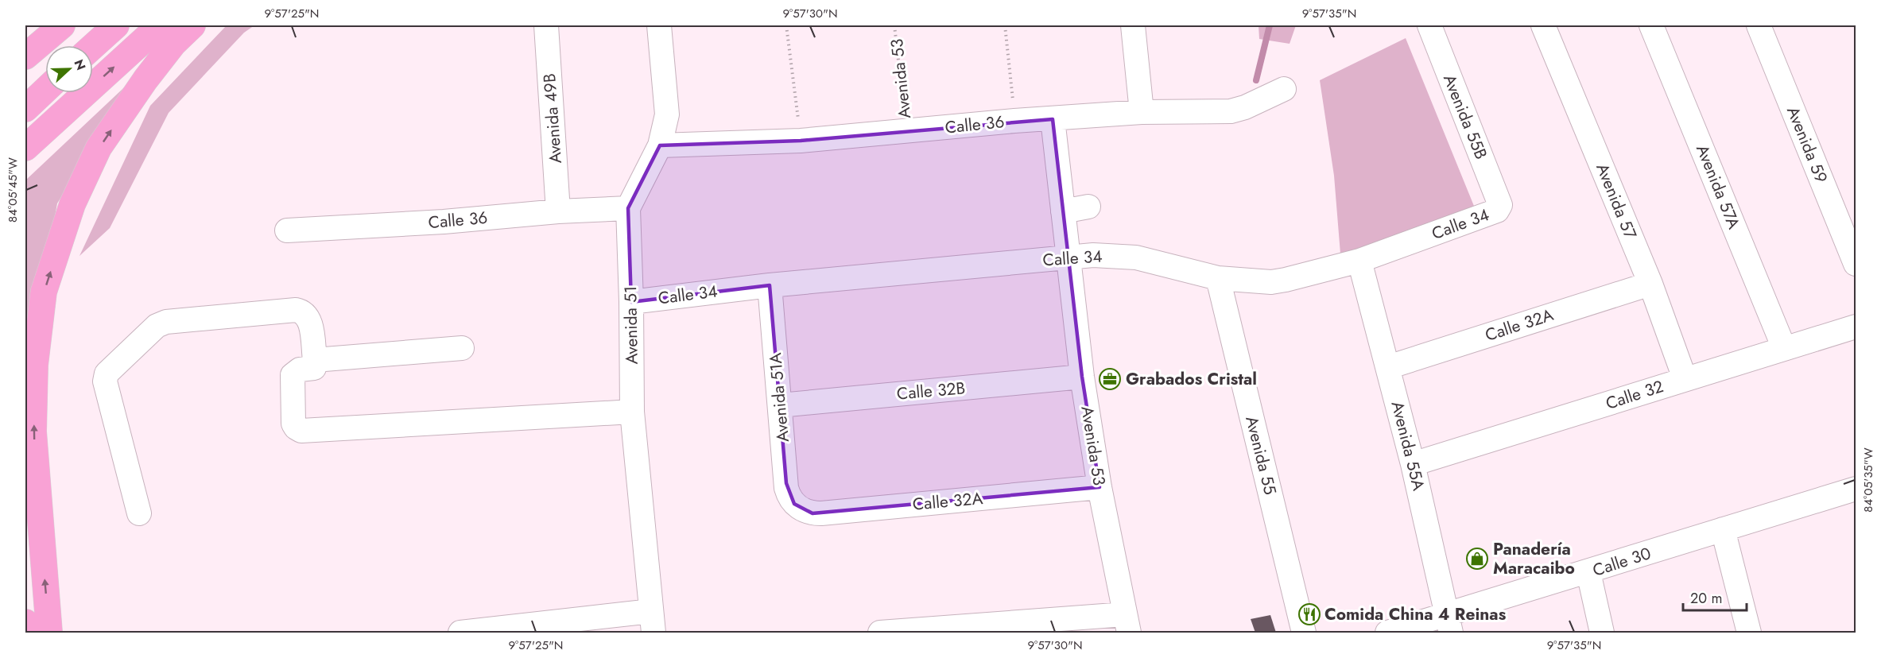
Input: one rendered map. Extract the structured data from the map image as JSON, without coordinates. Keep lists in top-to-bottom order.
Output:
{
  "streets": {
    "street": [
      "Avenida 53",
      "Avenida 55B",
      "Avenida 49B",
      "Calle 36",
      "Avenida 59",
      "Avenida 57A",
      "Avenida 57",
      "Calle 34",
      "Avenida 51",
      "Calle 32A",
      "Calle 32B",
      "Calle 32",
      "Avenida 51A",
      "Avenida 55A",
      "Avenida 55",
      "Calle 30"
    ]
  },
  "crossings": [
    ["Avenida 53", "Calle 36"],
    ["Avenida 53", "Calle 34"],
    ["Avenida 53", "Calle 32A"],
    ["Avenida 53", "Calle 32B"],
    ["Avenida 55B", "Calle 34"],
    ["Avenida 49B", "Calle 36"],
    ["Calle 36", "Avenida 51"],
    ["Avenida 57A", "Calle 32"],
    ["Avenida 57", "Calle 32A"],
    ["Avenida 57", "Calle 32"],
    ["Calle 34", "Avenida 51"],
    ["Calle 34", "Avenida 51A"],
    ["Calle 34", "Avenida 55A"],
    ["Calle 34", "Avenida 55"],
    ["Calle 32A", "Avenida 51A"],
    ["Calle 32A", "Avenida 55A"],
    ["Calle 32B", "Avenida 51A"],
    ["Calle 32", "Avenida 55A"],
    ["Avenida 55A", "Calle 30"]
  ],
  "places": {
    "office": ["Grabados Cristal"],
    "shop": ["Panadería Maracaibo"],
    "restaurant": ["Comida China 4 Reinas"]
  },
  "scale_bar": "20 m",
  "north": "right",
  "coordinates": [
    "9°57'25\"N",
    "9°57'30\"N",
    "9°57'35\"N",
    "84°05'45\"W",
    "84°05'35\"W"
  ]
}
